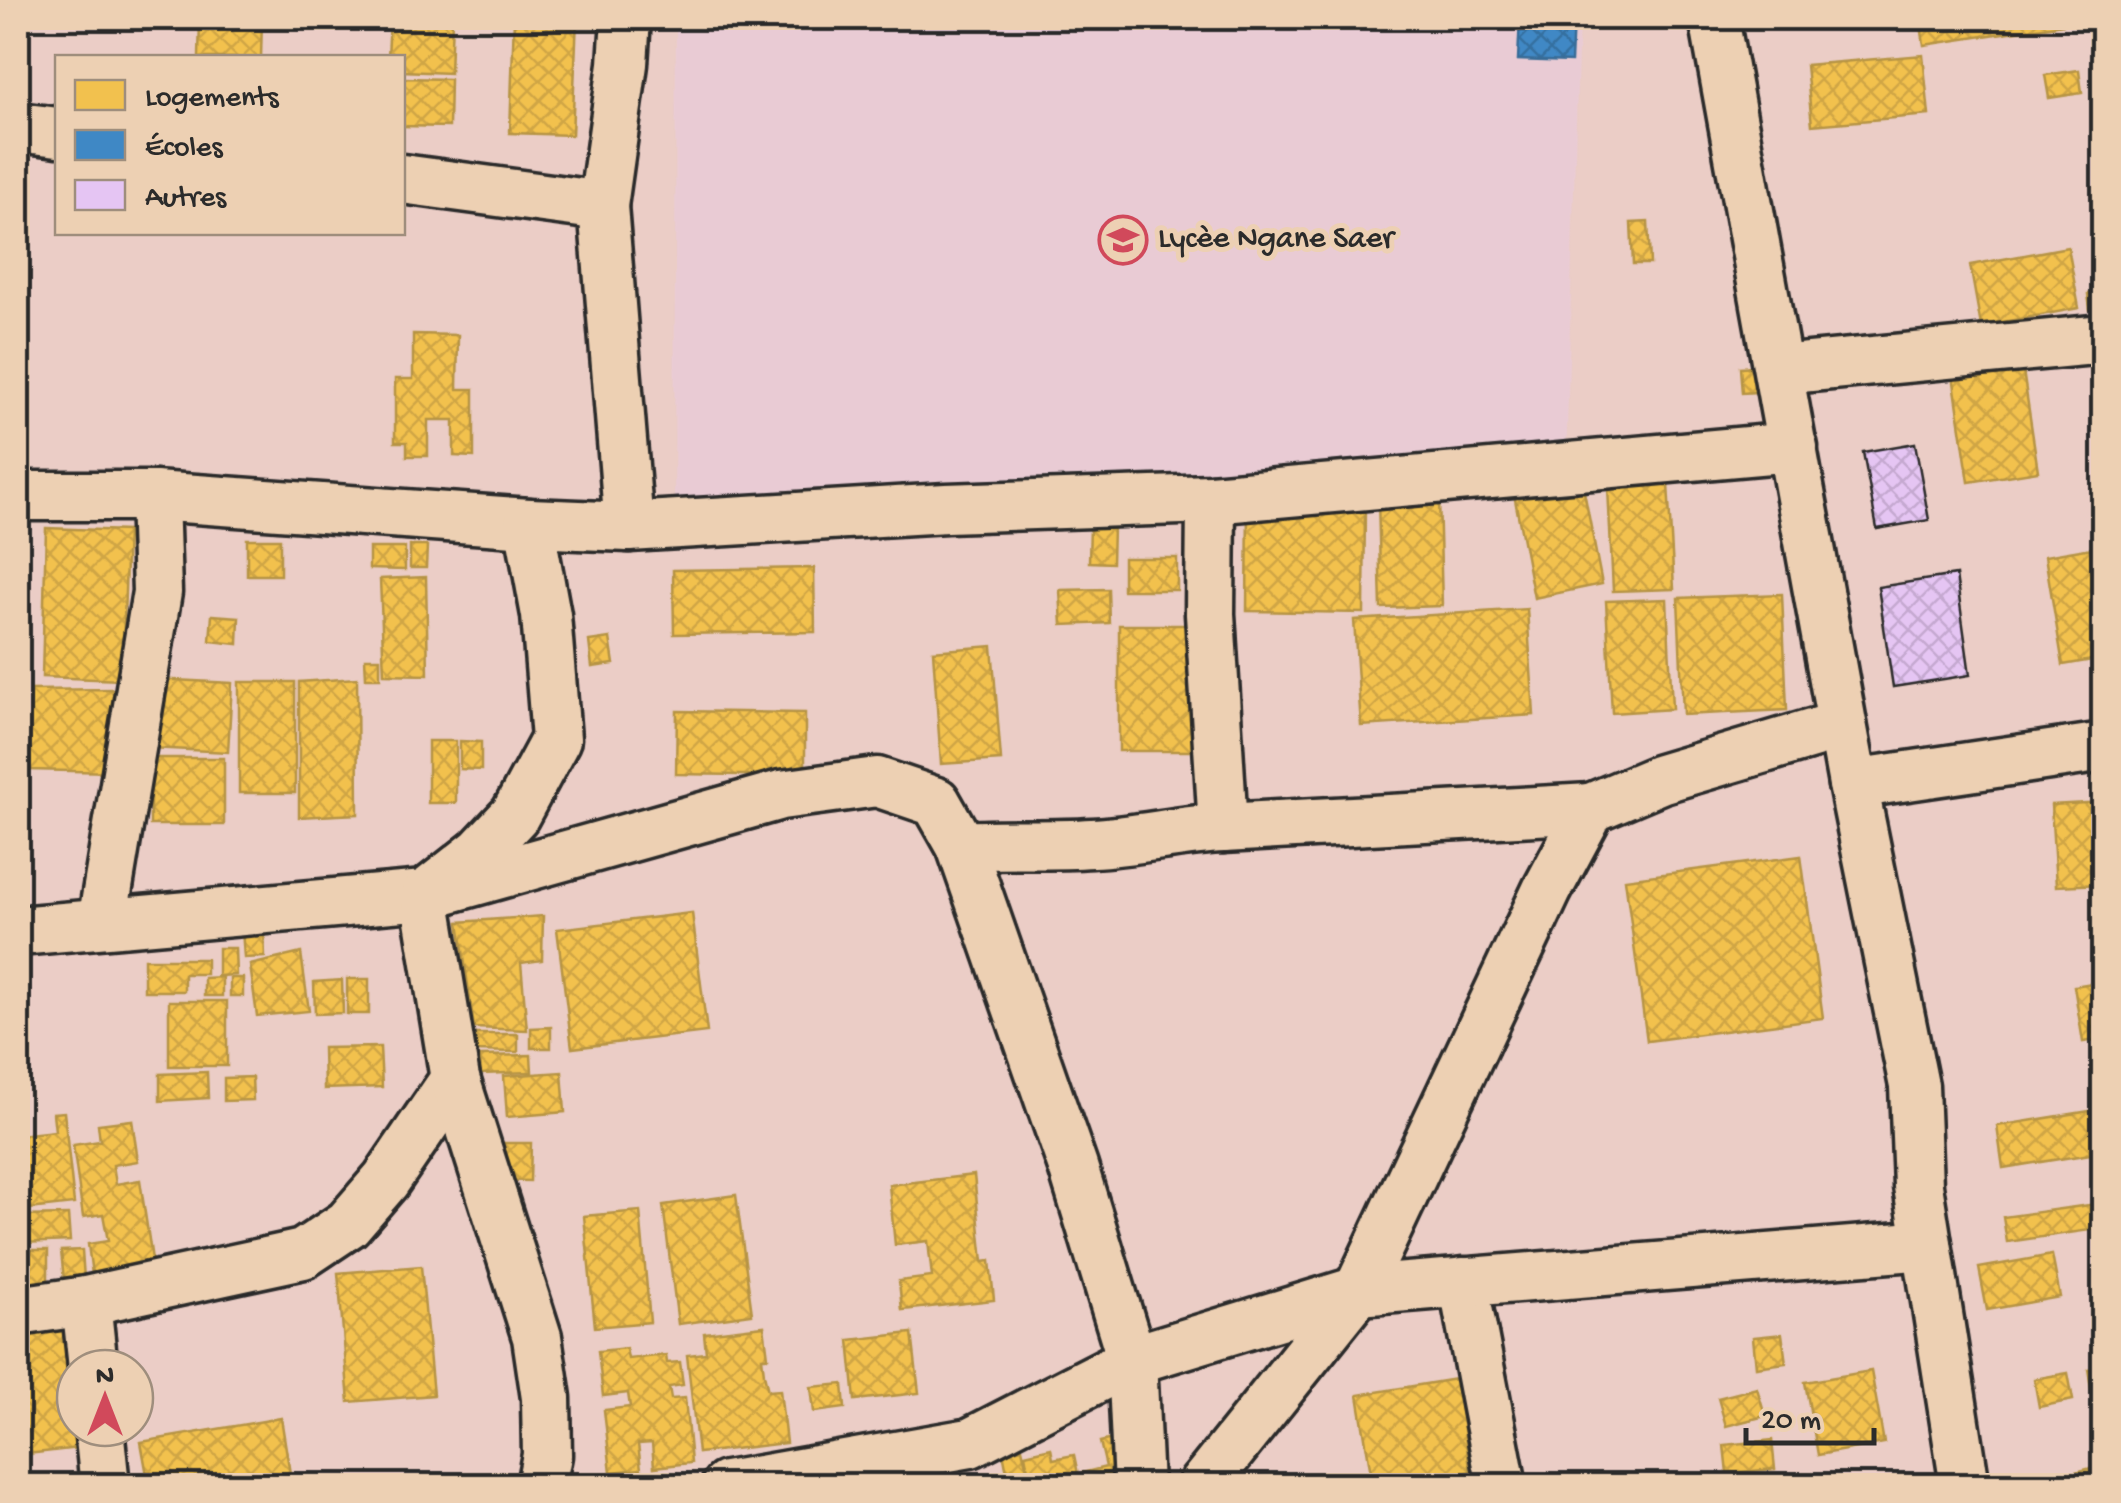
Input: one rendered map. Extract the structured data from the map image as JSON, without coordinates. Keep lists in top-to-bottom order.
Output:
{
  "places": {
    "school or university": ["Lycèe Ngane Saer"]
  },
  "legend": ["Logements", "Écoles", "Autres"],
  "scale_bar": "20 m",
  "north": "top"
}
